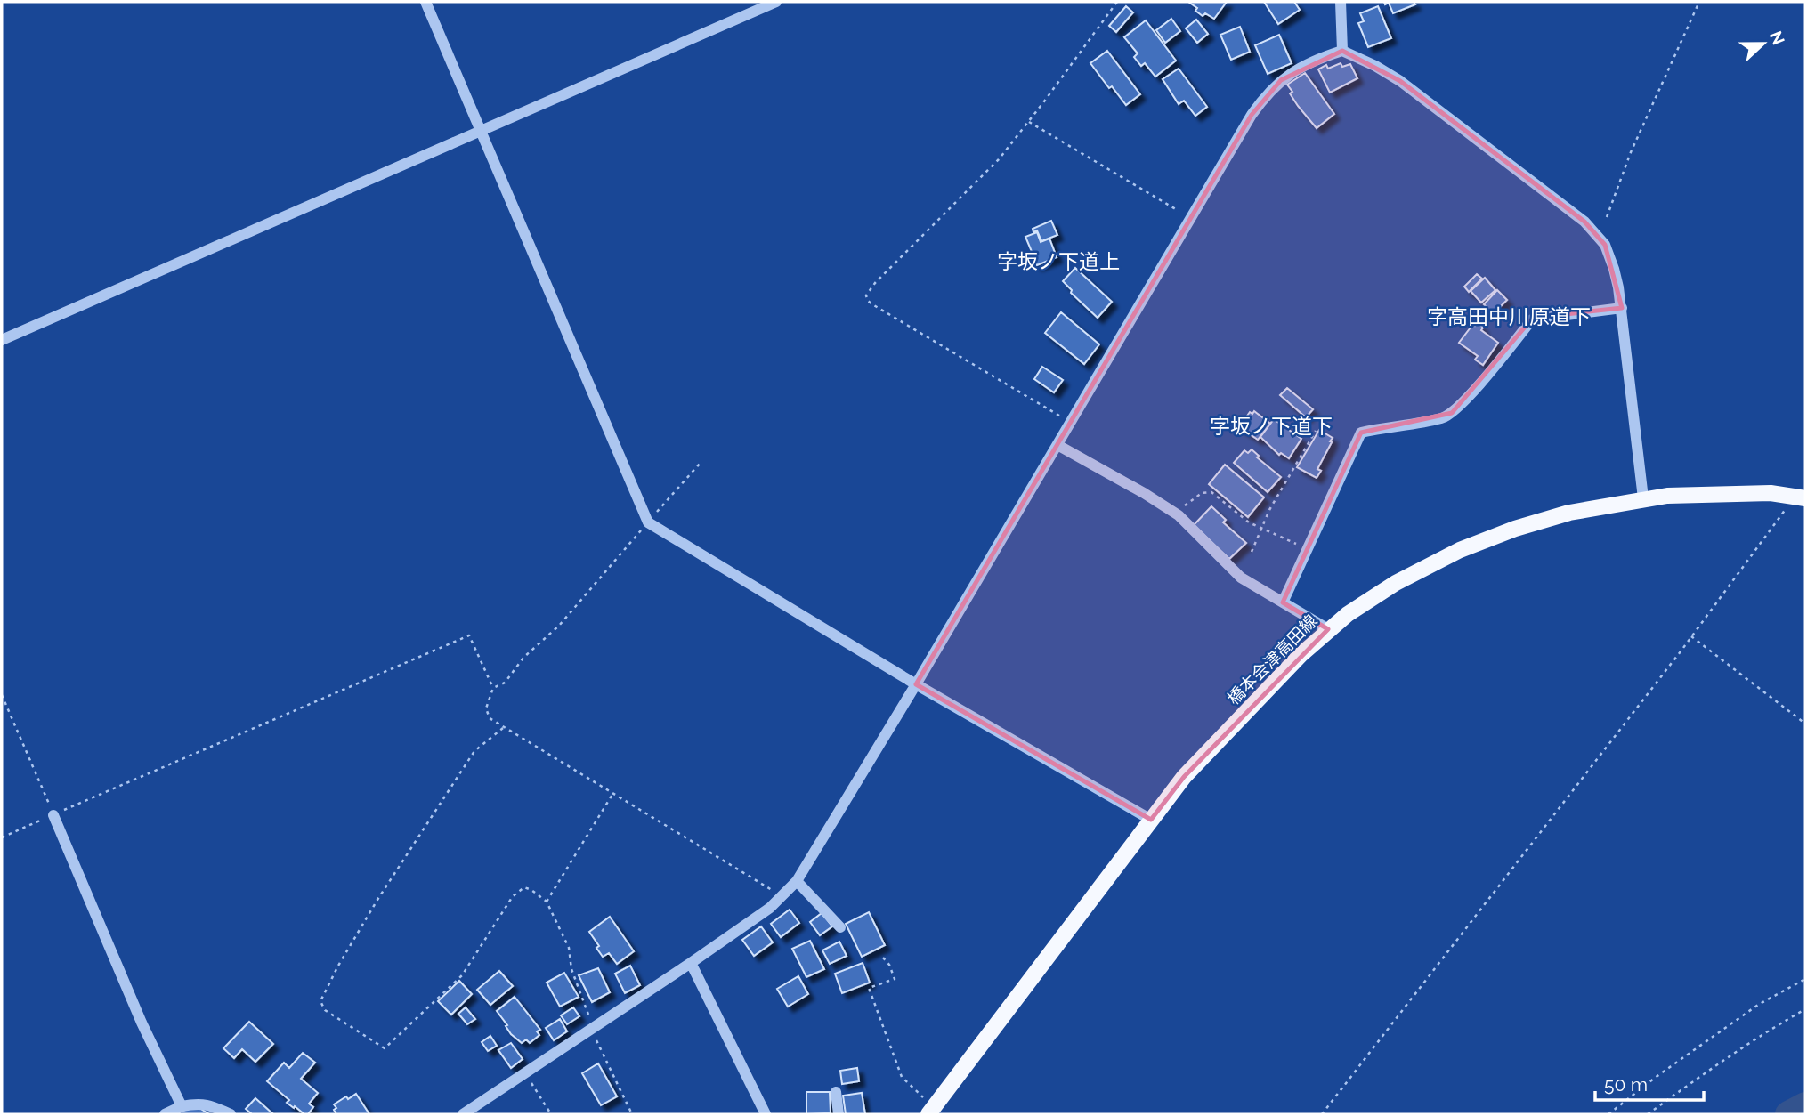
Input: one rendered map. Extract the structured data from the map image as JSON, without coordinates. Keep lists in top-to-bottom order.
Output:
{
  "streets": {
    "main road": ["橋本会津高田線"]
  },
  "districts": ["字坂ノ下道上", "字高田中川原道下", "字坂ノ下道下"],
  "scale_bar": "50 m",
  "north": "right"
}
